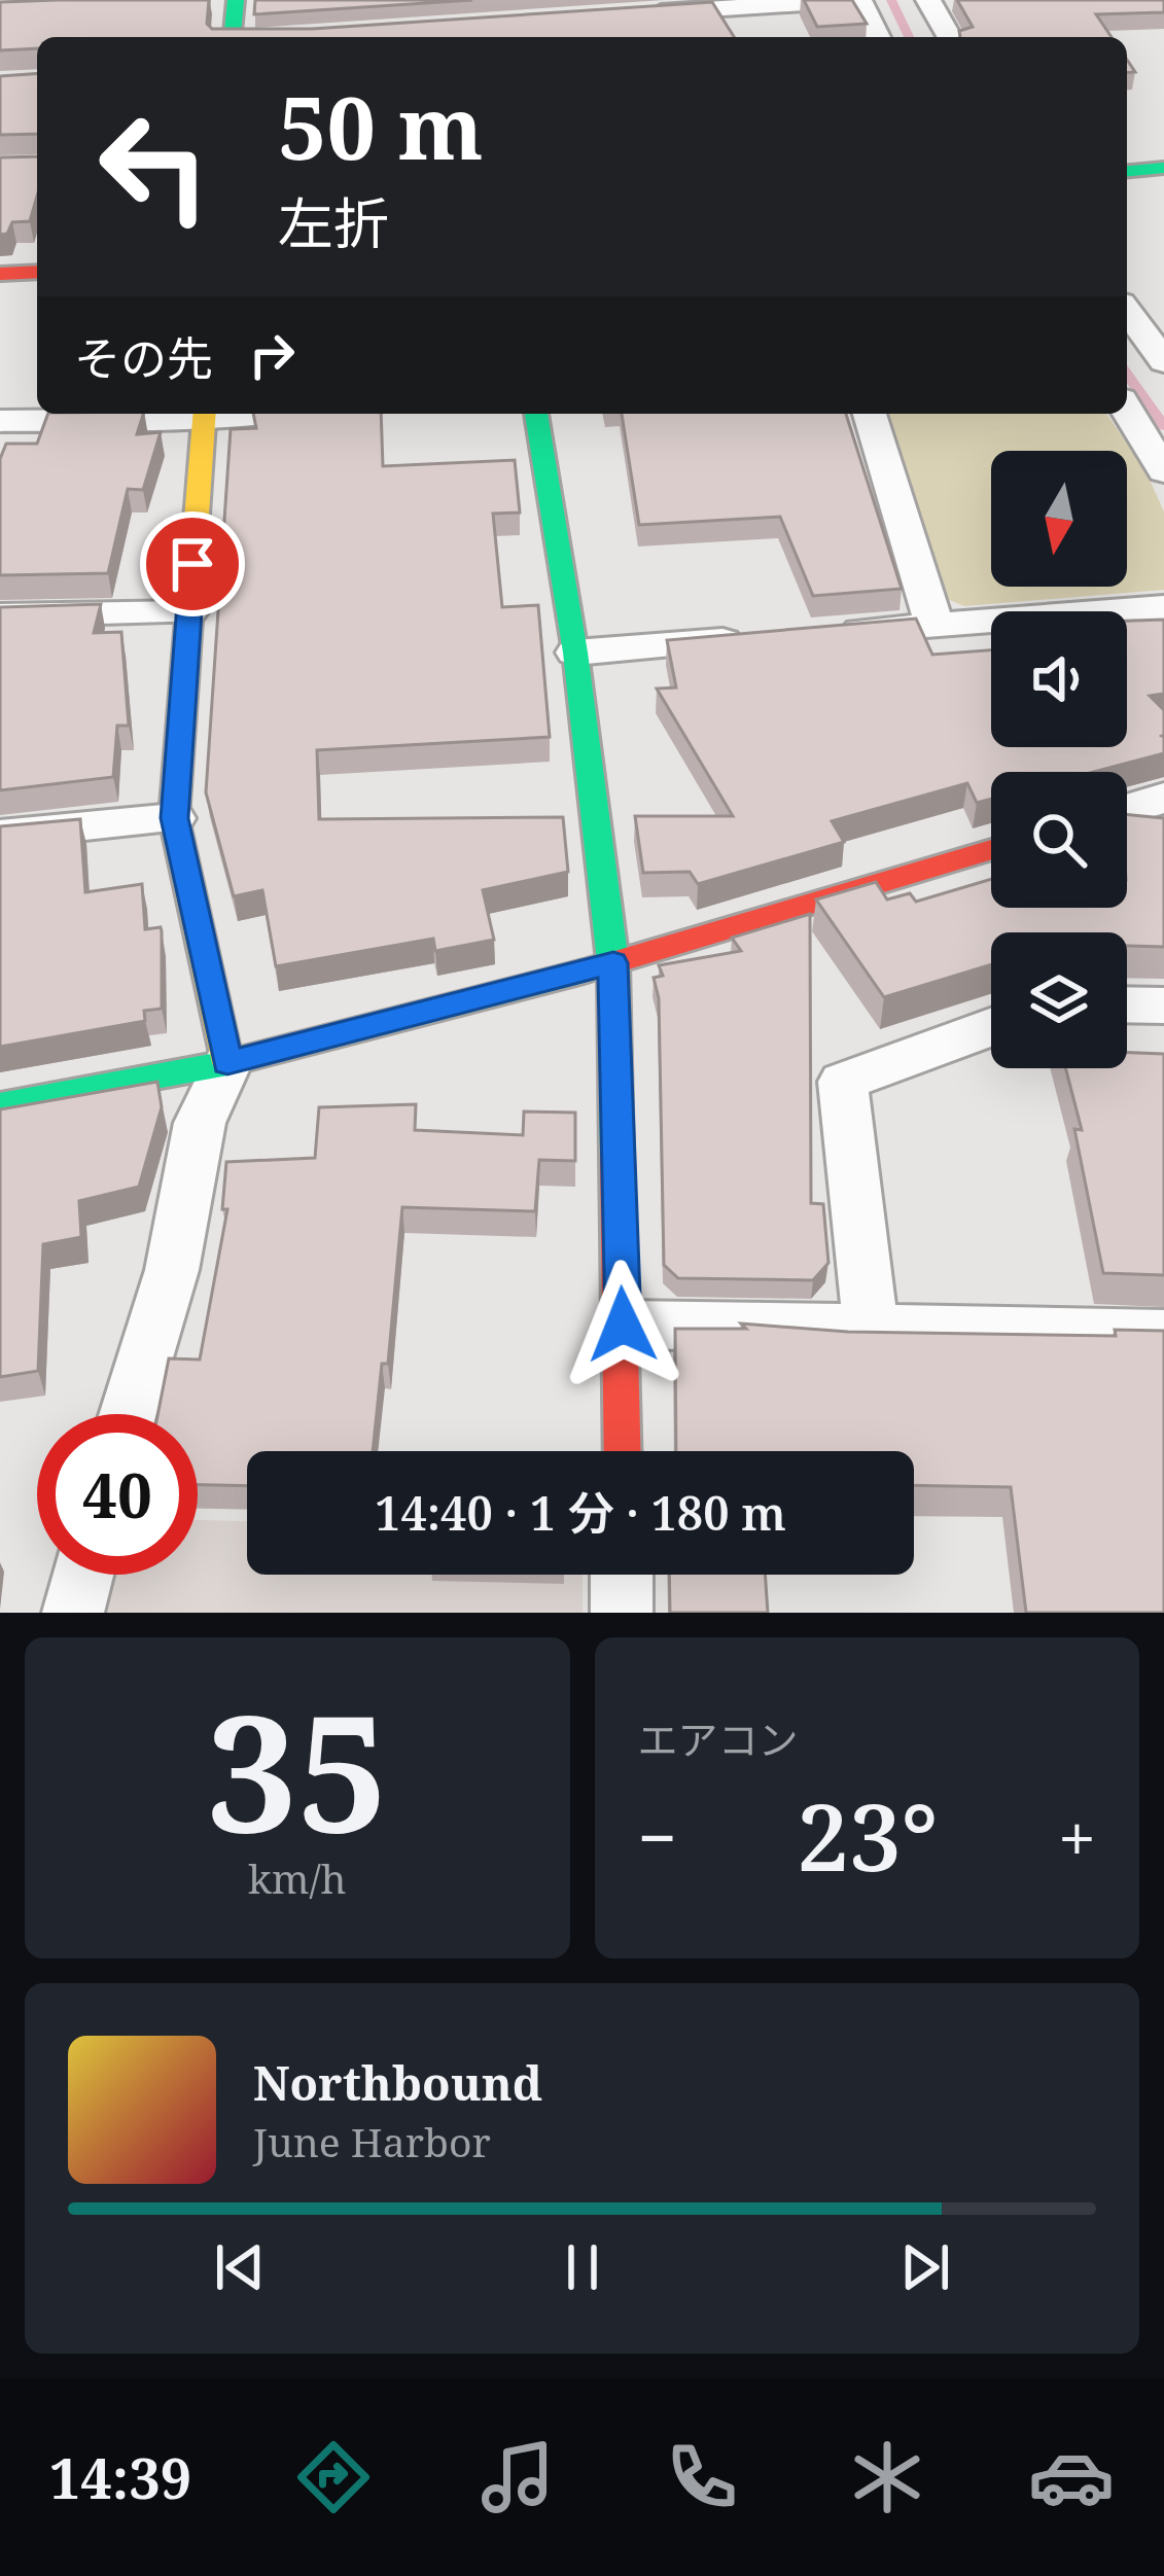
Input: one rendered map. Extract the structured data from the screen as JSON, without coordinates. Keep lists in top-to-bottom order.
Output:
{
  "north": "bottom",
  "page": {
    "turn": ["50 m", "左折"],
    "then": "その先",
    "limit": "40",
    "trip": "14:40 · 1 分 · 180 m",
    "tile": [
      ["35", "km/h"],
      "エアコン"
    ],
    "heat": ["−", "23°", "+"],
    "song": ["Northbound", "June Harbor"],
    "tabs": "14:39"
  }
}
